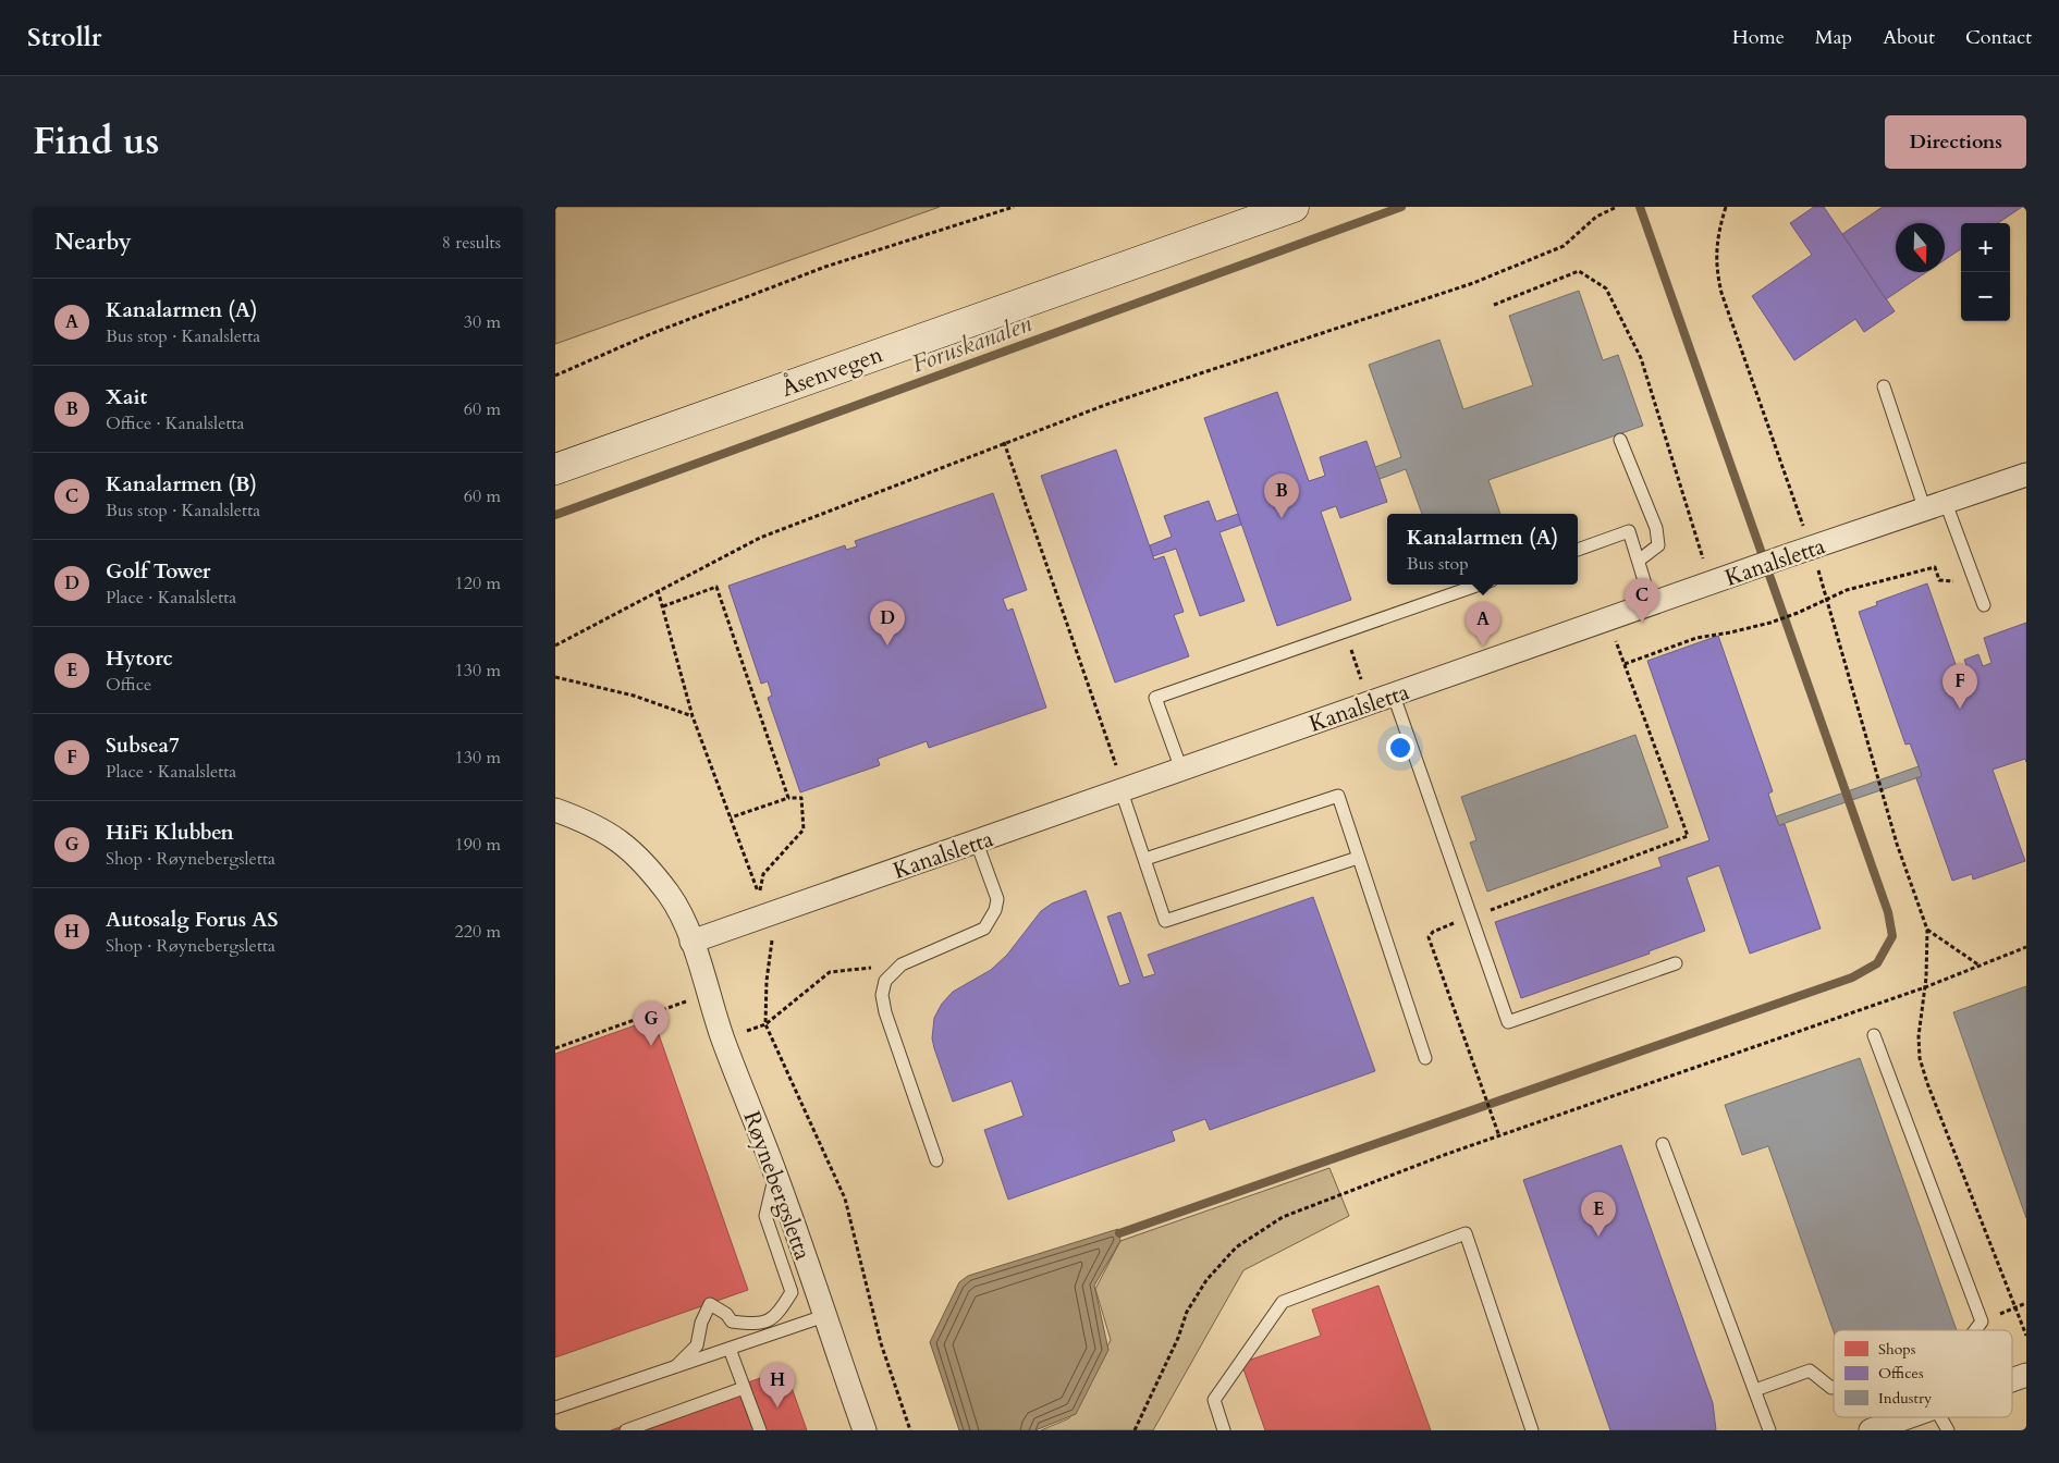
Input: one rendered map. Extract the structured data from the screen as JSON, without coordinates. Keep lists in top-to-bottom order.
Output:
{
  "streets": {
    "street": ["Åsenvegen", "Kanalsletta", "Røynebergsletta"]
  },
  "crossings": [
    ["Kanalsletta", "Røynebergsletta"]
  ],
  "water": ["Foruskanalen"],
  "legend": ["Shops", "Offices", "Industry"],
  "north": "bottom",
  "page": {
    "header": "Strollr",
    "nav": [
      "Home",
      "Map",
      "About",
      "Contact"
    ],
    "title": "Find us",
    "buttons": "Directions",
    "heading": ["Nearby", "8 results"],
    "map_buttons": ["+", "−"],
    "list": [
      {
        "mark": "A",
        "name": "Kanalarmen (A)",
        "note": "Bus stop · Kanalsletta",
        "value": "30 m"
      },
      {
        "mark": "B",
        "name": "Xait",
        "note": "Office · Kanalsletta",
        "value": "60 m"
      },
      {
        "mark": "C",
        "name": "Kanalarmen (B)",
        "note": "Bus stop · Kanalsletta",
        "value": "60 m"
      },
      {
        "mark": "D",
        "name": "Golf Tower",
        "note": "Place · Kanalsletta",
        "value": "120 m"
      },
      {
        "mark": "E",
        "name": "Hytorc",
        "note": "Office",
        "value": "130 m"
      },
      {
        "mark": "F",
        "name": "Subsea7",
        "note": "Place · Kanalsletta",
        "value": "130 m"
      },
      {
        "mark": "G",
        "name": "HiFi Klubben",
        "note": "Shop · Røynebergsletta",
        "value": "190 m"
      },
      {
        "mark": "H",
        "name": "Autosalg Forus AS",
        "note": "Shop · Røynebergsletta",
        "value": "220 m"
      }
    ],
    "pins": [
      "B",
      "C",
      "D",
      "A",
      "F",
      "G",
      "E",
      "H"
    ],
    "popup": ["Kanalarmen (A)", "Bus stop"]
  }
}
